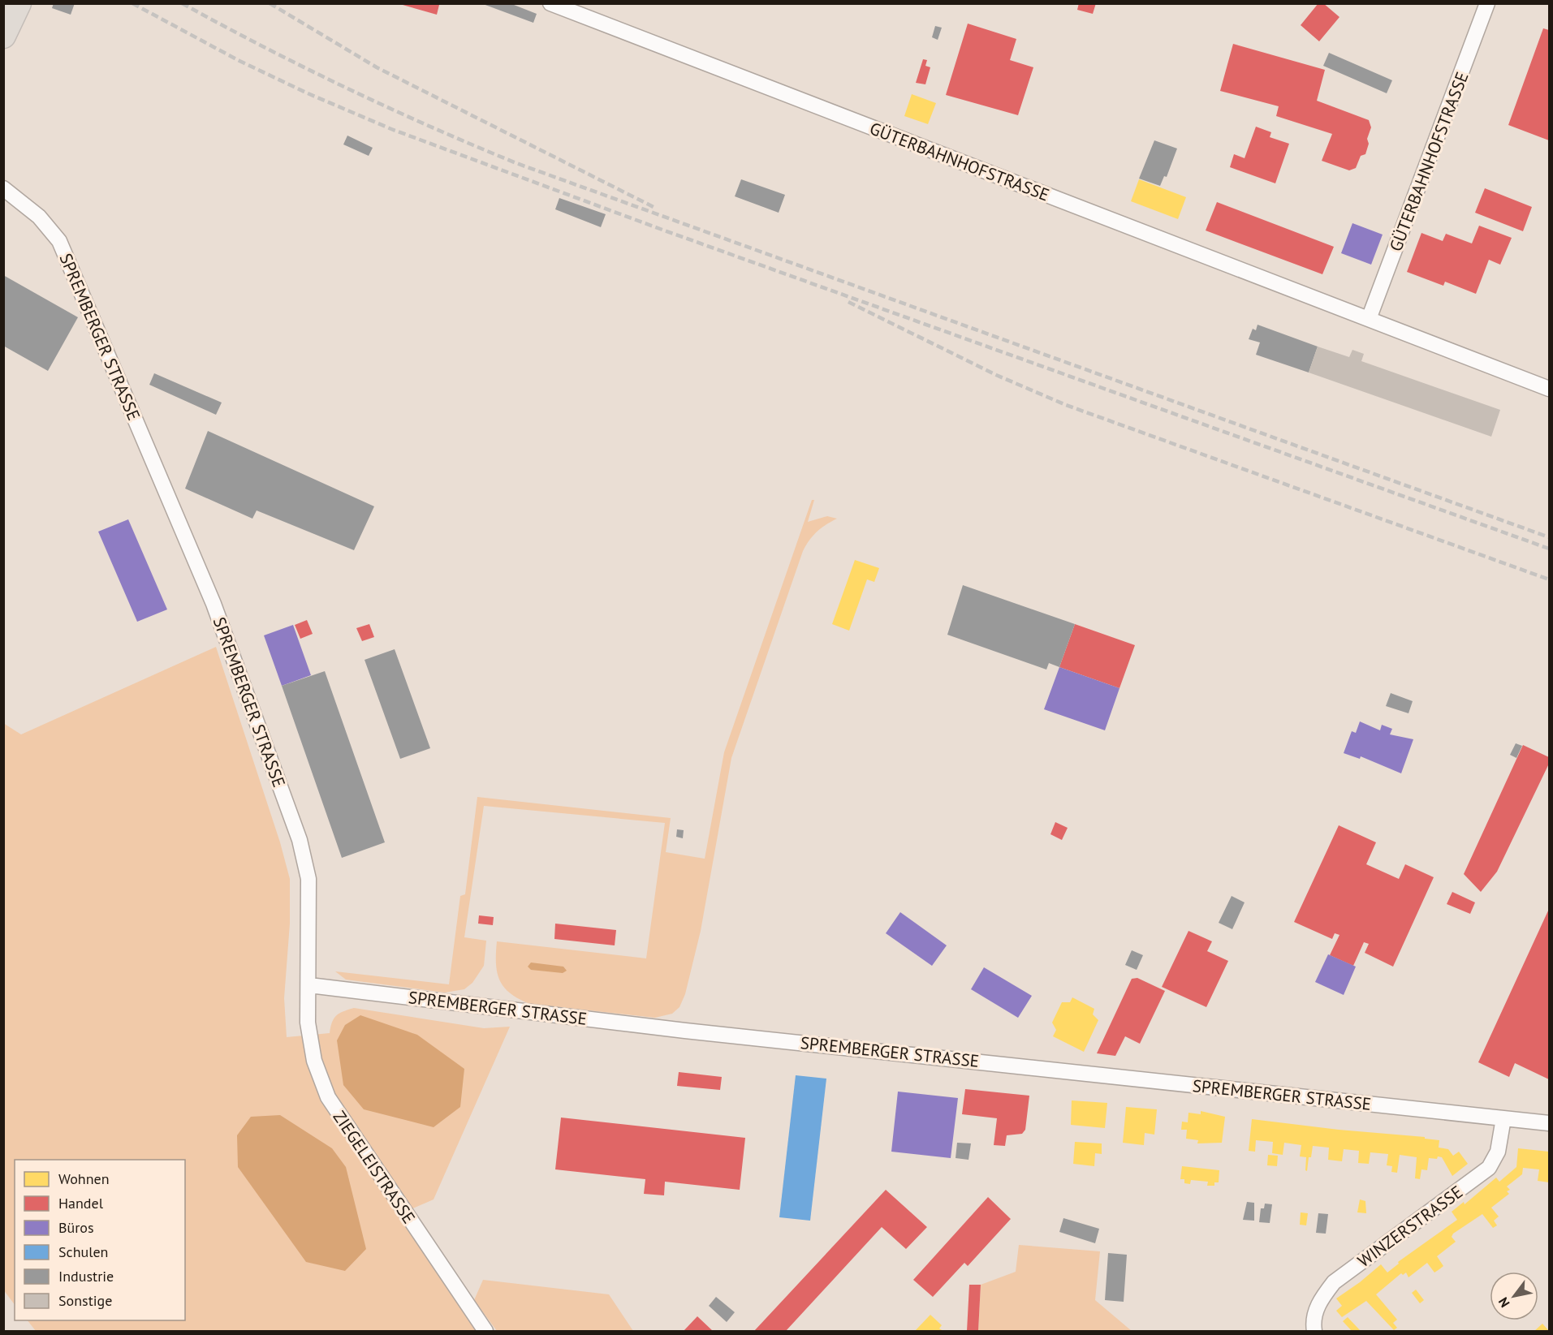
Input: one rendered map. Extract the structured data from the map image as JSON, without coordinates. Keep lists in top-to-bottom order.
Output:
{
  "streets": {
    "street": [
      "GÜTERBAHNHOFSTRASSE",
      "SPREMBERGER STRASSE",
      "ZIEGELEISTRASSE",
      "WINZERSTRASSE"
    ]
  },
  "crossings": [
    ["SPREMBERGER STRASSE", "ZIEGELEISTRASSE"],
    ["SPREMBERGER STRASSE", "WINZERSTRASSE"]
  ],
  "legend": [
    "Wohnen",
    "Handel",
    "Büros",
    "Schulen",
    "Industrie",
    "Sonstige"
  ],
  "north": "bottom left"
}
